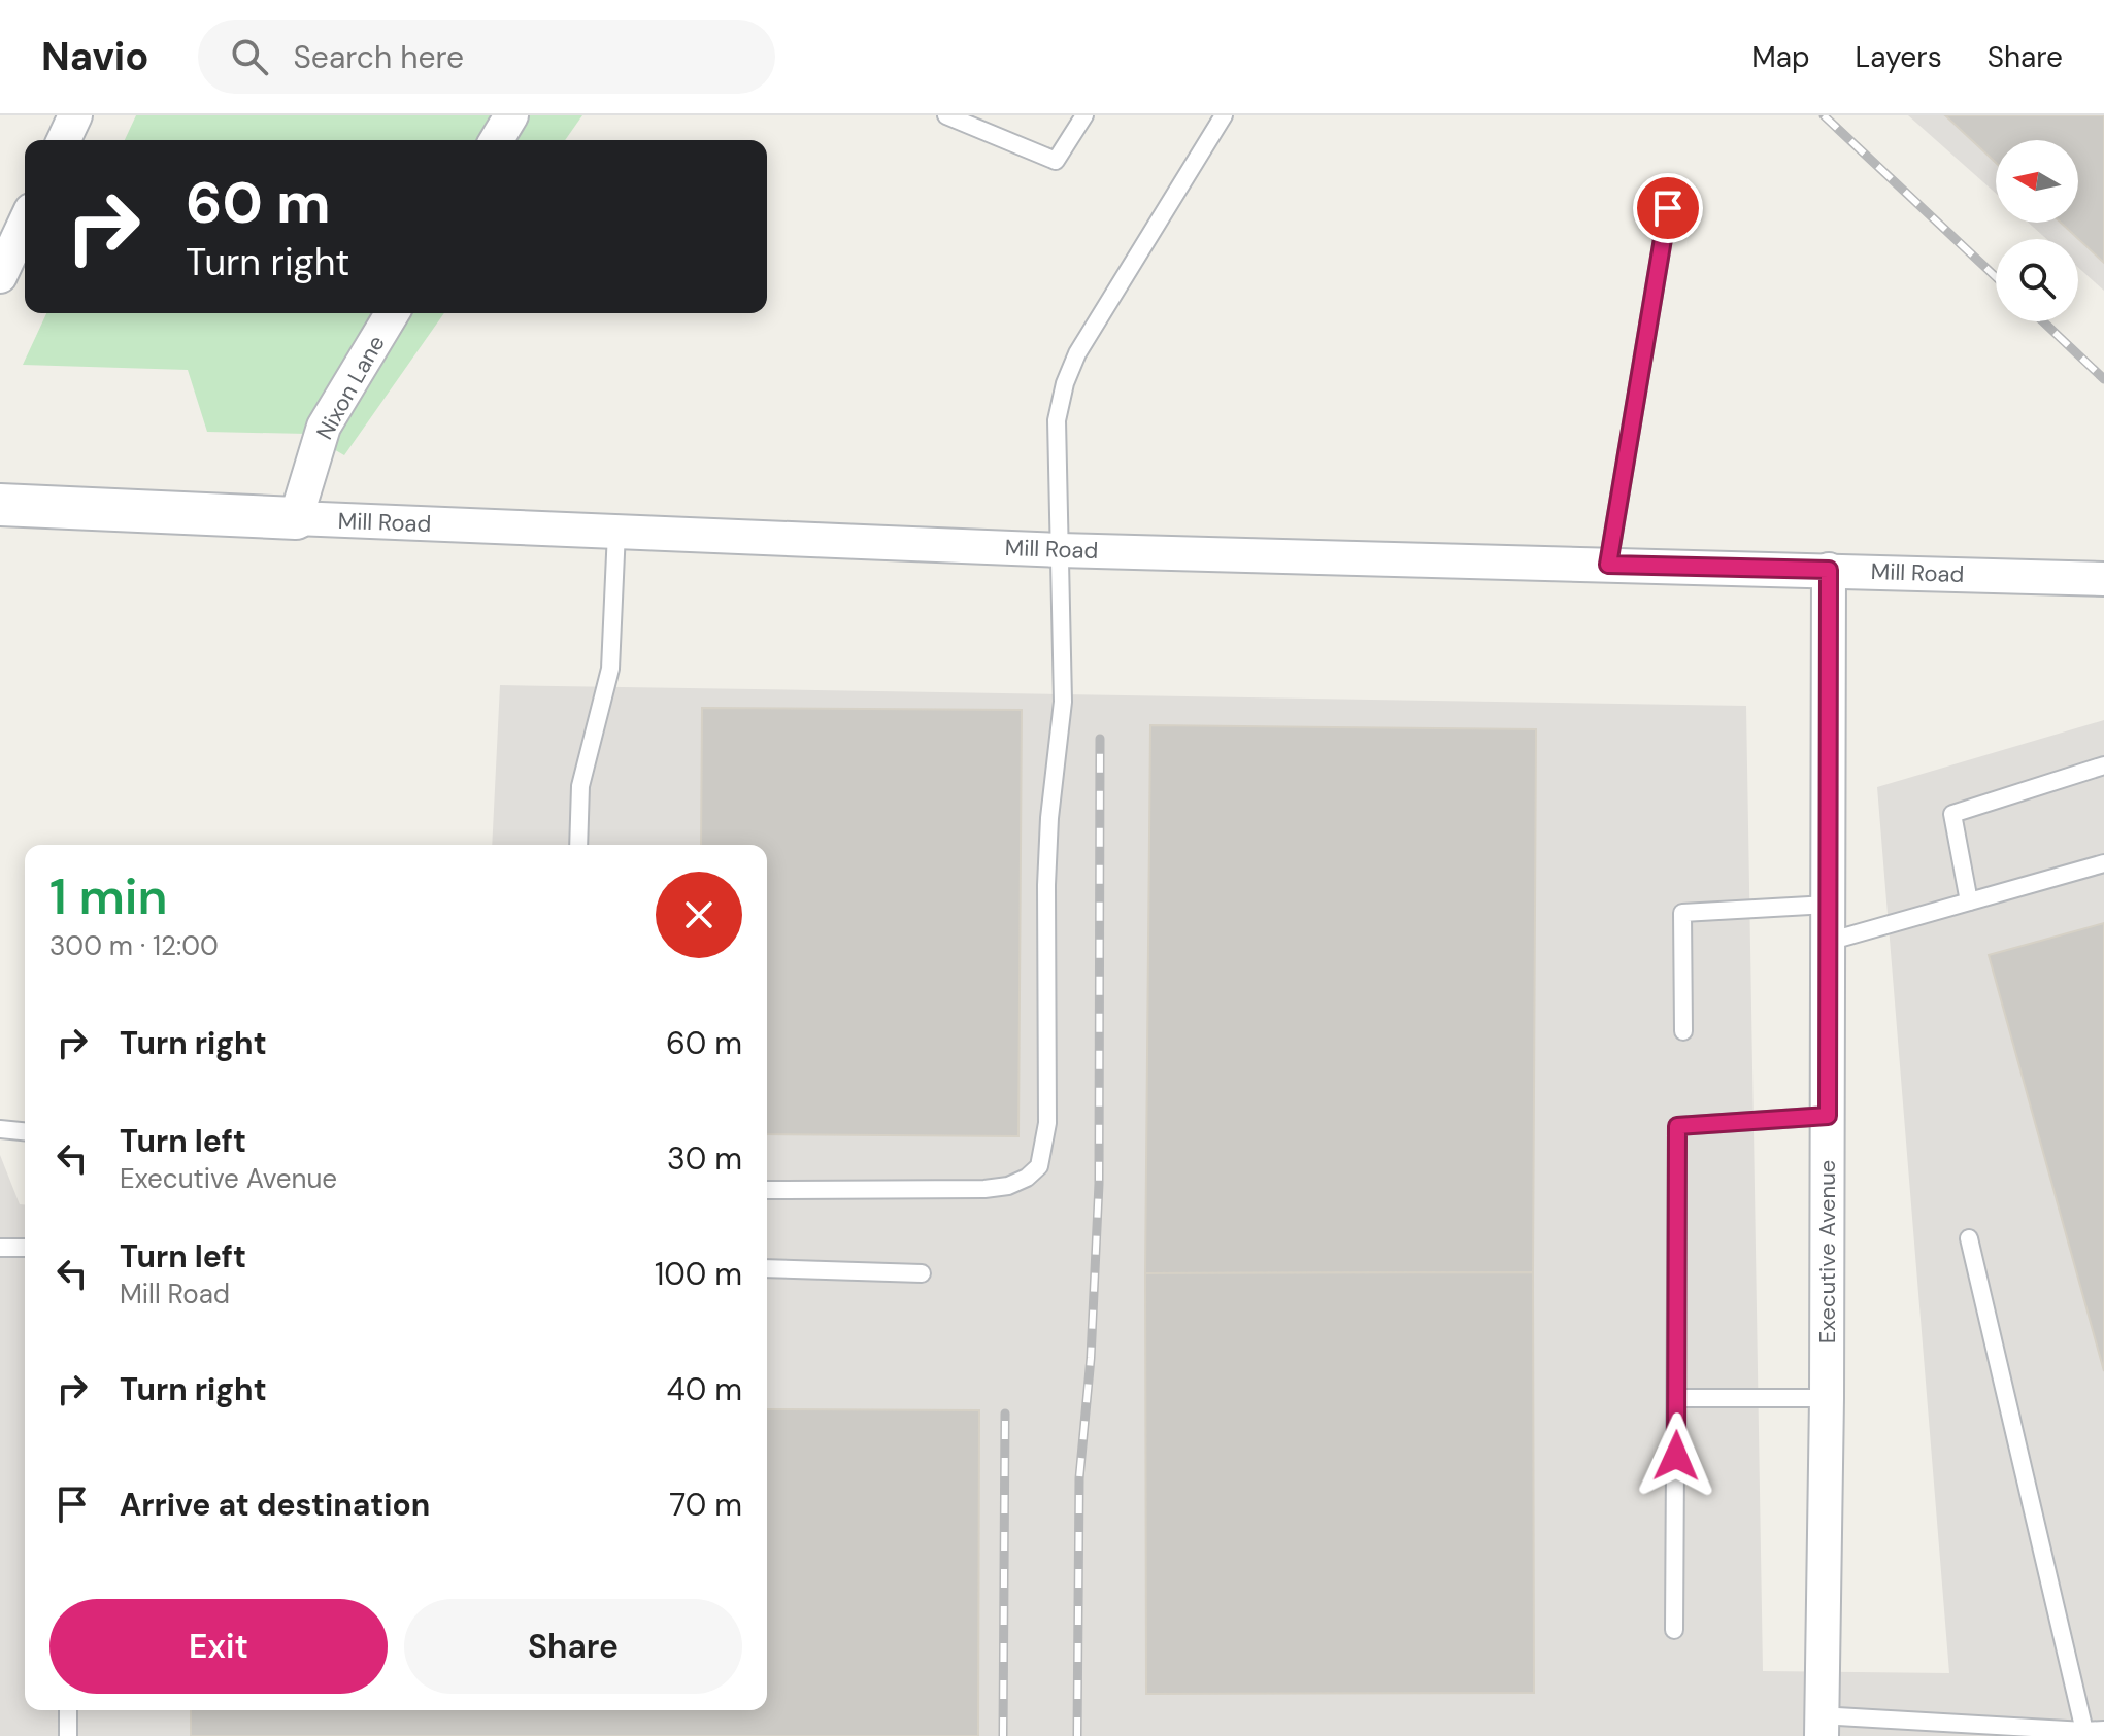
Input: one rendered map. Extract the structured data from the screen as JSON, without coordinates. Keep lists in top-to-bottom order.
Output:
{
  "streets": {
    "street": ["Nixon Lane", "Mill Road", "Executive Avenue"]
  },
  "crossings": [
    ["Nixon Lane", "Mill Road"],
    ["Mill Road", "Executive Avenue"]
  ],
  "north": "left",
  "page": {
    "header": "Navio",
    "search": "Search here",
    "nav": ["Map", "Layers", "Share"],
    "turn": ["60 m", "Turn right"],
    "heading": ["1 min", "300 m · 12:00"],
    "list": [
      {
        "name": "Turn right",
        "value": "60 m"
      },
      {
        "name": "Turn left",
        "note": "Executive Avenue",
        "value": "30 m"
      },
      {
        "name": "Turn left",
        "note": "Mill Road",
        "value": "100 m"
      },
      {
        "name": "Turn right",
        "value": "40 m"
      },
      {
        "name": "Arrive at destination",
        "value": "70 m"
      }
    ],
    "buttons": ["Exit", "Share"]
  }
}
